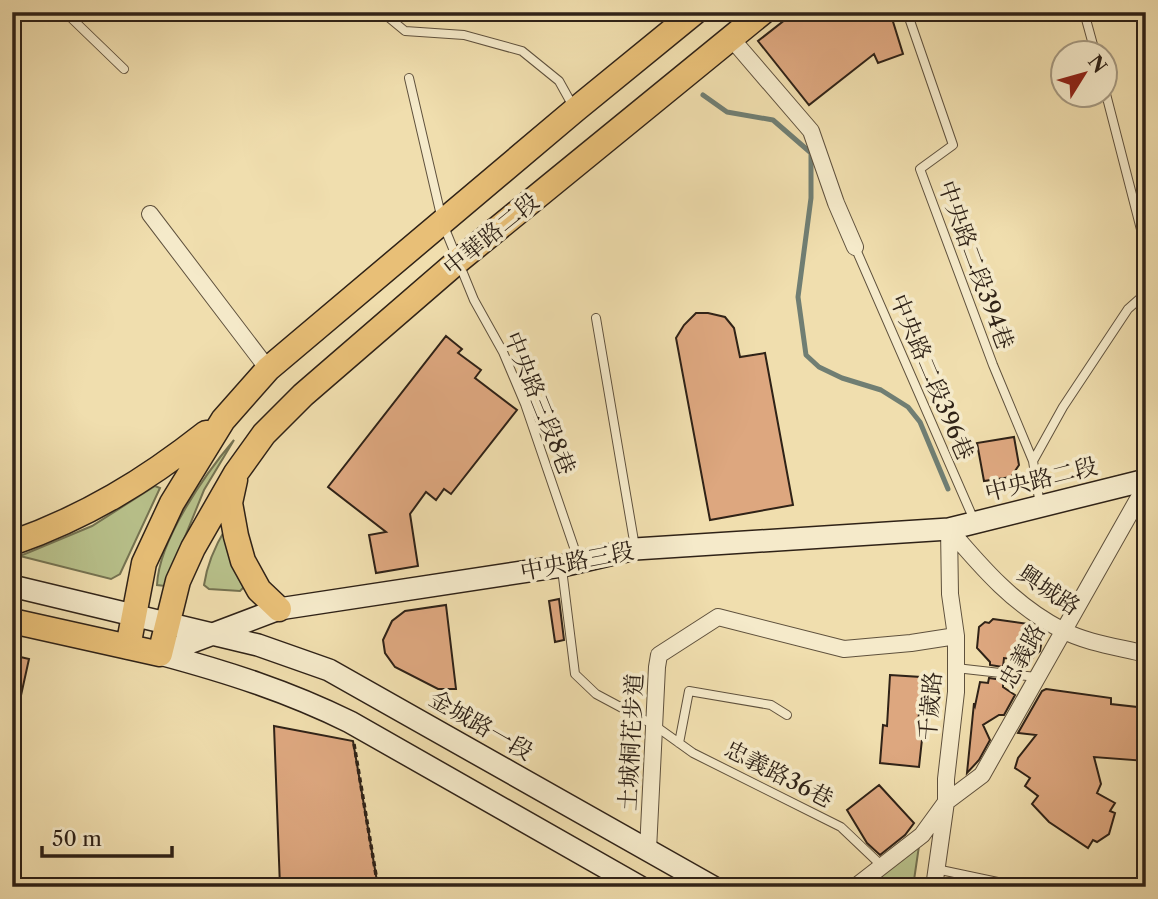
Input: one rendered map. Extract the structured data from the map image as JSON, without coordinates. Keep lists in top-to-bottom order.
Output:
{
  "streets": {
    "main road": [
      "中華路二段",
      "中央路二段",
      "中央路三段",
      "金城路一段"
    ],
    "street": [
      "興城路",
      "忠義路",
      "千歲路",
      "土城桐花步道"
    ],
    "lane": [
      "中央路二段394巷",
      "中央路二段396巷",
      "中央路三段8巷",
      "忠義路36巷"
    ]
  },
  "crossings": [
    ["中華路二段", "中央路三段8巷"],
    ["中華路二段", "中央路三段"],
    ["中央路二段394巷", "中央路二段"],
    ["中央路二段396巷", "中央路二段"],
    ["中央路三段8巷", "中央路三段"],
    ["中央路三段8巷", "土城桐花步道"],
    ["中央路三段8巷", "忠義路36巷"],
    ["中央路二段", "中央路三段"],
    ["中央路二段", "興城路"],
    ["中央路二段", "忠義路"],
    ["中央路二段", "千歲路"],
    ["中央路三段", "興城路"],
    ["中央路三段", "千歲路"],
    ["中央路三段", "金城路一段"],
    ["興城路", "忠義路"],
    ["興城路", "千歲路"],
    ["忠義路", "千歲路"],
    ["忠義路", "忠義路36巷"],
    ["千歲路", "土城桐花步道"],
    ["金城路一段", "土城桐花步道"],
    ["土城桐花步道", "忠義路36巷"]
  ],
  "scale_bar": "50 m",
  "north": "top right"
}
